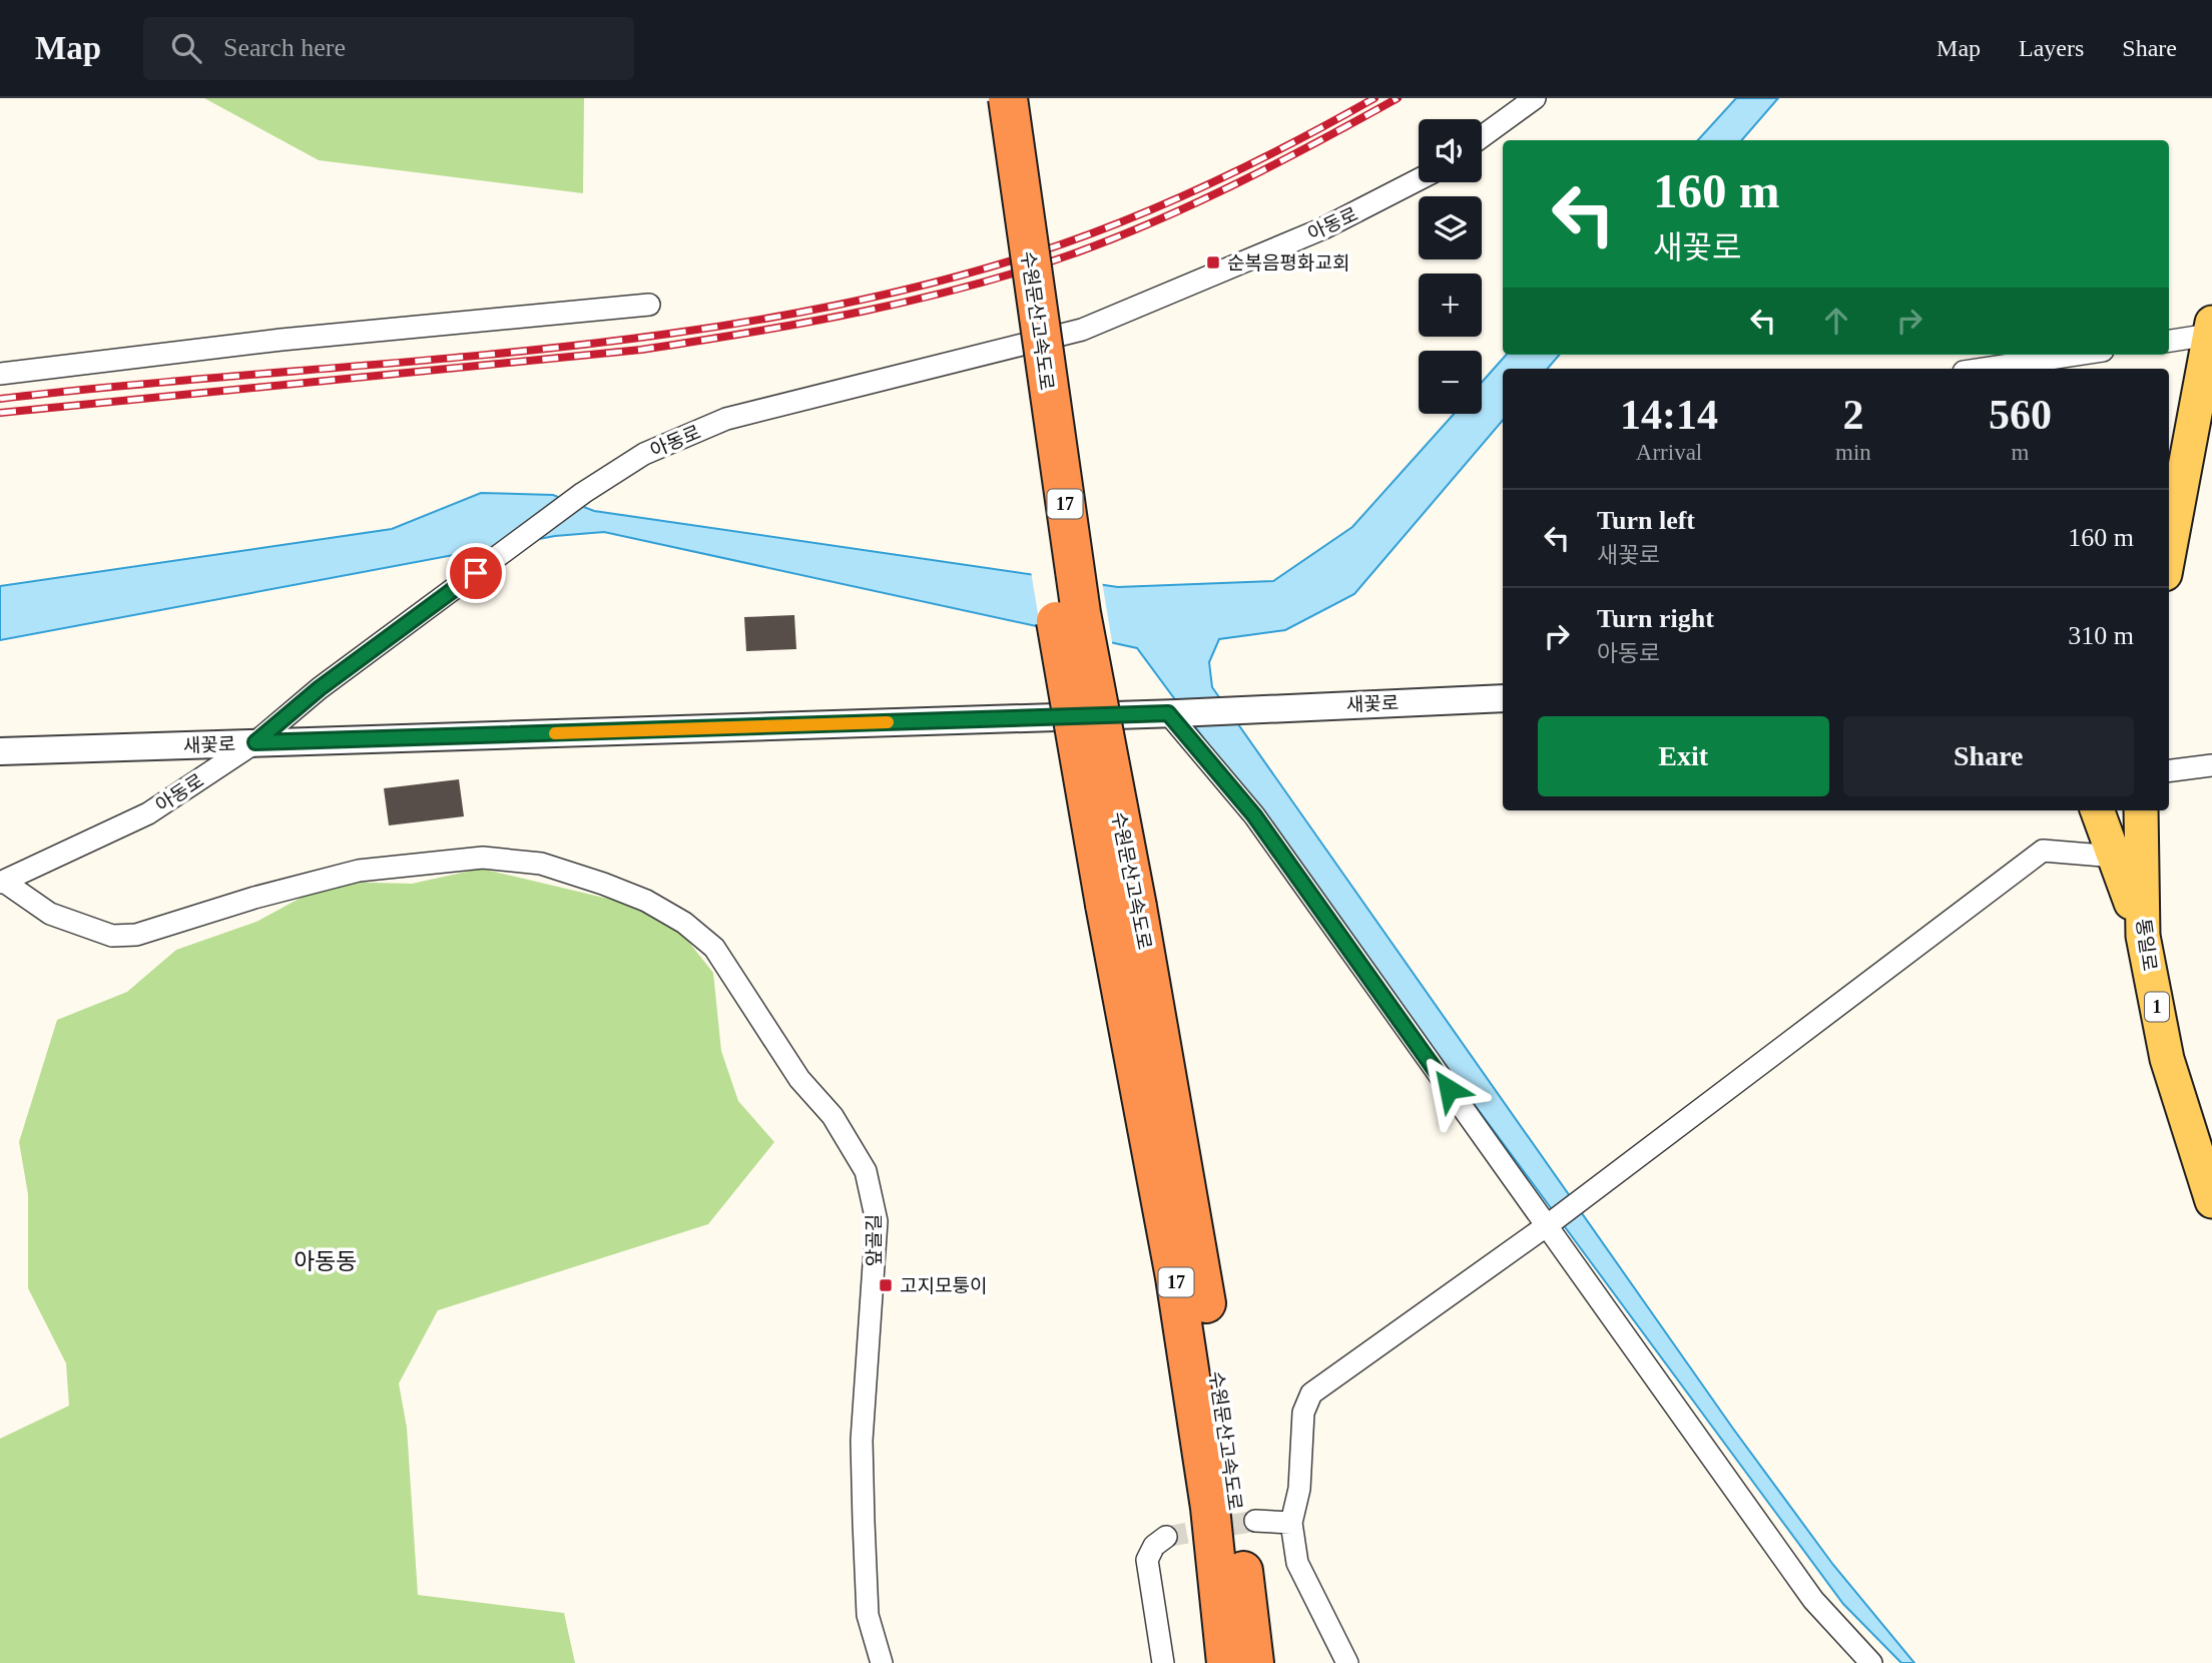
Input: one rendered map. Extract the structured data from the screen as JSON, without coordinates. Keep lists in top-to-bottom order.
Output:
{
  "streets": {
    "highway": ["수원문산고속도로", "17"],
    "main road": ["통일로", "1"],
    "street": ["아동로", "새꽃로", "앞골길"]
  },
  "crossings": [
    ["아동로", "새꽃로"],
    ["아동로", "앞골길"]
  ],
  "districts": ["아동동"],
  "places": {
    "transit": ["순복음평화교회", "고지모퉁이"]
  },
  "page": {
    "header": "Map",
    "search": "Search here",
    "nav": ["Map", "Layers", "Share"],
    "map_buttons": ["+", "−"],
    "turn": ["160 m", "새꽃로"],
    "eta": [
      "14:14",
      "Arrival",
      "2",
      "min",
      "560",
      "m"
    ],
    "list": [
      {
        "name": "Turn left",
        "note": "새꽃로",
        "value": "160 m"
      },
      {
        "name": "Turn right",
        "note": "아동로",
        "value": "310 m"
      }
    ],
    "buttons": ["Exit", "Share"]
  }
}
